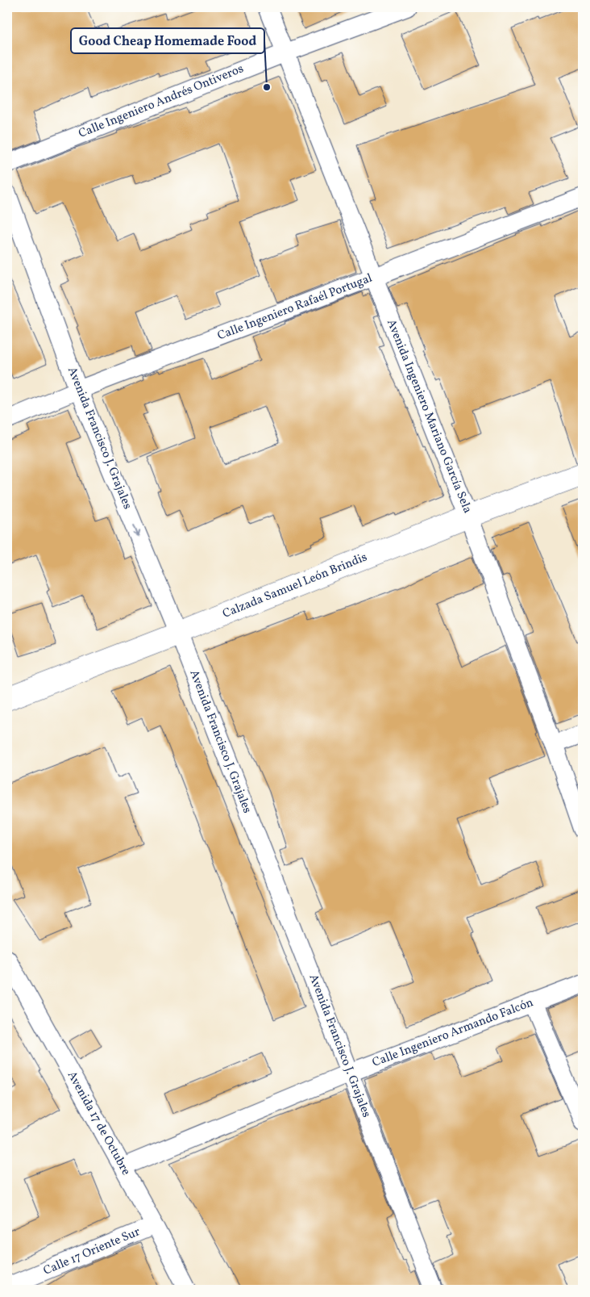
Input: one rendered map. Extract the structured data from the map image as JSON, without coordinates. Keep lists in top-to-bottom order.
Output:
{
  "streets": {
    "street": [
      "Calle Ingeniero Andrés Ontiveros",
      "Calle Ingeniero Rafaél Portugal",
      "Avenida Ingeniero Mariano García Sela",
      "Avenida Francisco J. Grajales",
      "Calzada Samuel León Brindis",
      "Calle Ingeniero Armando Falcón",
      "Avenida 17 de Octubre",
      "Calle 17 Oriente Sur"
    ]
  },
  "crossings": [
    ["Calle Ingeniero Andrés Ontiveros", "Avenida Ingeniero Mariano García Sela"],
    ["Calle Ingeniero Rafaél Portugal", "Avenida Ingeniero Mariano García Sela"],
    ["Calle Ingeniero Rafaél Portugal", "Avenida Francisco J. Grajales"],
    ["Avenida Ingeniero Mariano García Sela", "Calzada Samuel León Brindis"],
    ["Avenida Francisco J. Grajales", "Calzada Samuel León Brindis"],
    ["Avenida Francisco J. Grajales", "Calle Ingeniero Armando Falcón"],
    ["Calle Ingeniero Armando Falcón", "Avenida 17 de Octubre"],
    ["Avenida 17 de Octubre", "Calle 17 Oriente Sur"]
  ],
  "places": ["Good Cheap Homemade Food"]
}
